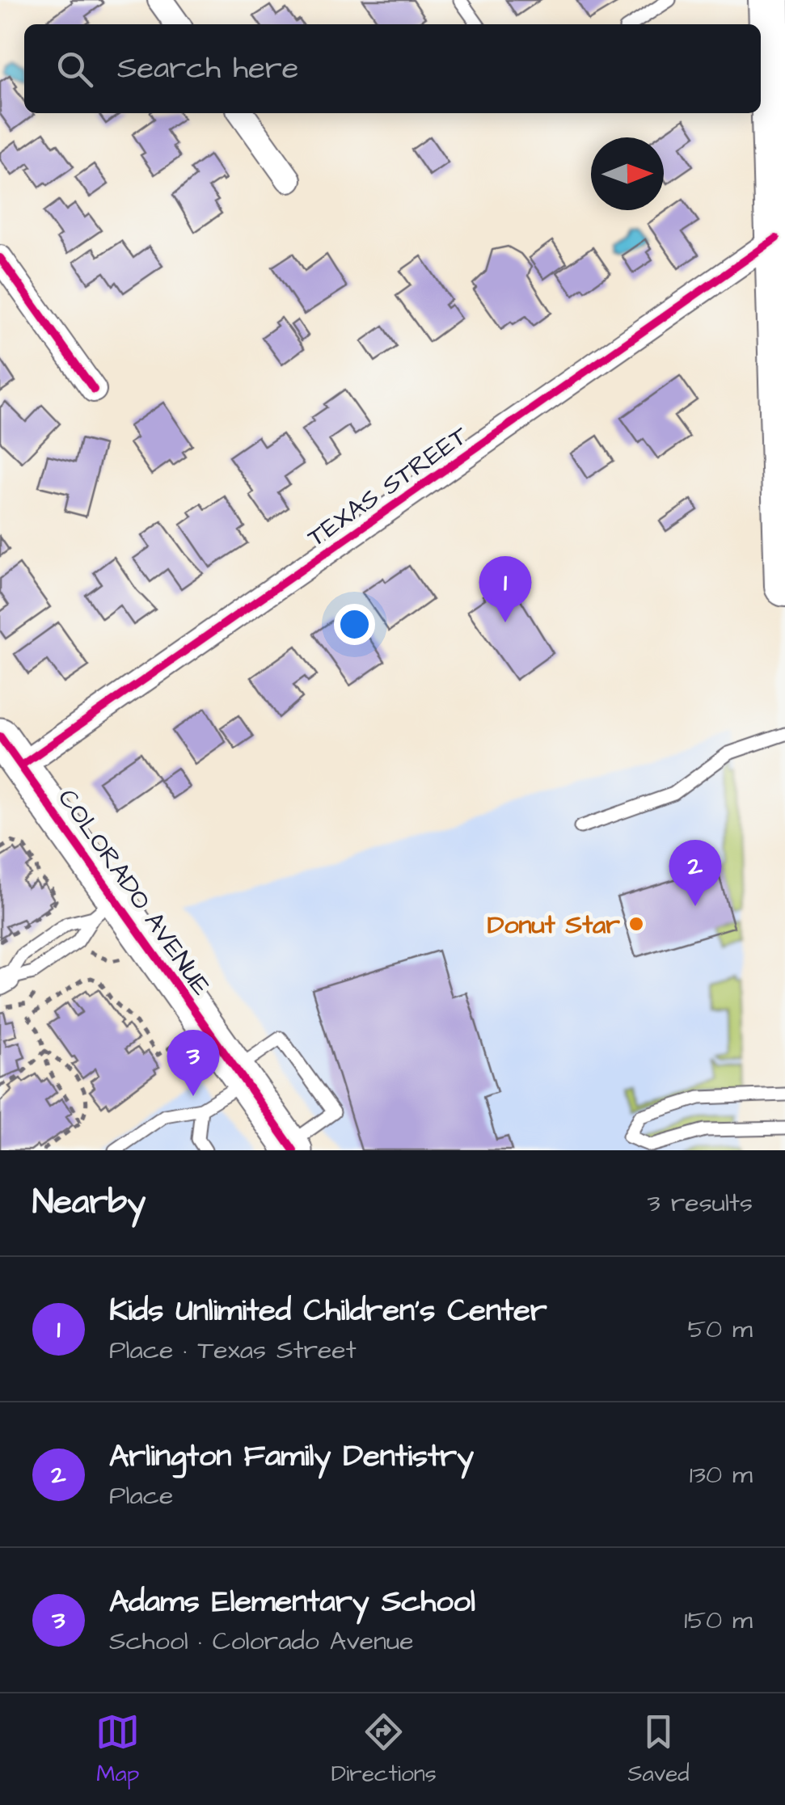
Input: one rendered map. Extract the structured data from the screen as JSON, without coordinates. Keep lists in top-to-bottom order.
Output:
{
  "streets": {
    "street": ["TEXAS STREET", "COLORADO AVENUE"]
  },
  "crossings": [
    ["TEXAS STREET", "COLORADO AVENUE"]
  ],
  "places": ["Donut Star"],
  "north": "right",
  "page": {
    "search": "Search here",
    "pins": ["1", "2", "3"],
    "heading": ["Nearby", "3 results"],
    "list": [
      {
        "mark": "1",
        "name": "Kids Unlimited Children's Center",
        "note": "Place · Texas Street",
        "value": "50 m"
      },
      {
        "mark": "2",
        "name": "Arlington Family Dentistry",
        "note": "Place",
        "value": "130 m"
      },
      {
        "mark": "3",
        "name": "Adams Elementary School",
        "note": "School · Colorado Avenue",
        "value": "150 m"
      }
    ],
    "nav": ["Map", "Directions", "Saved"]
  }
}
